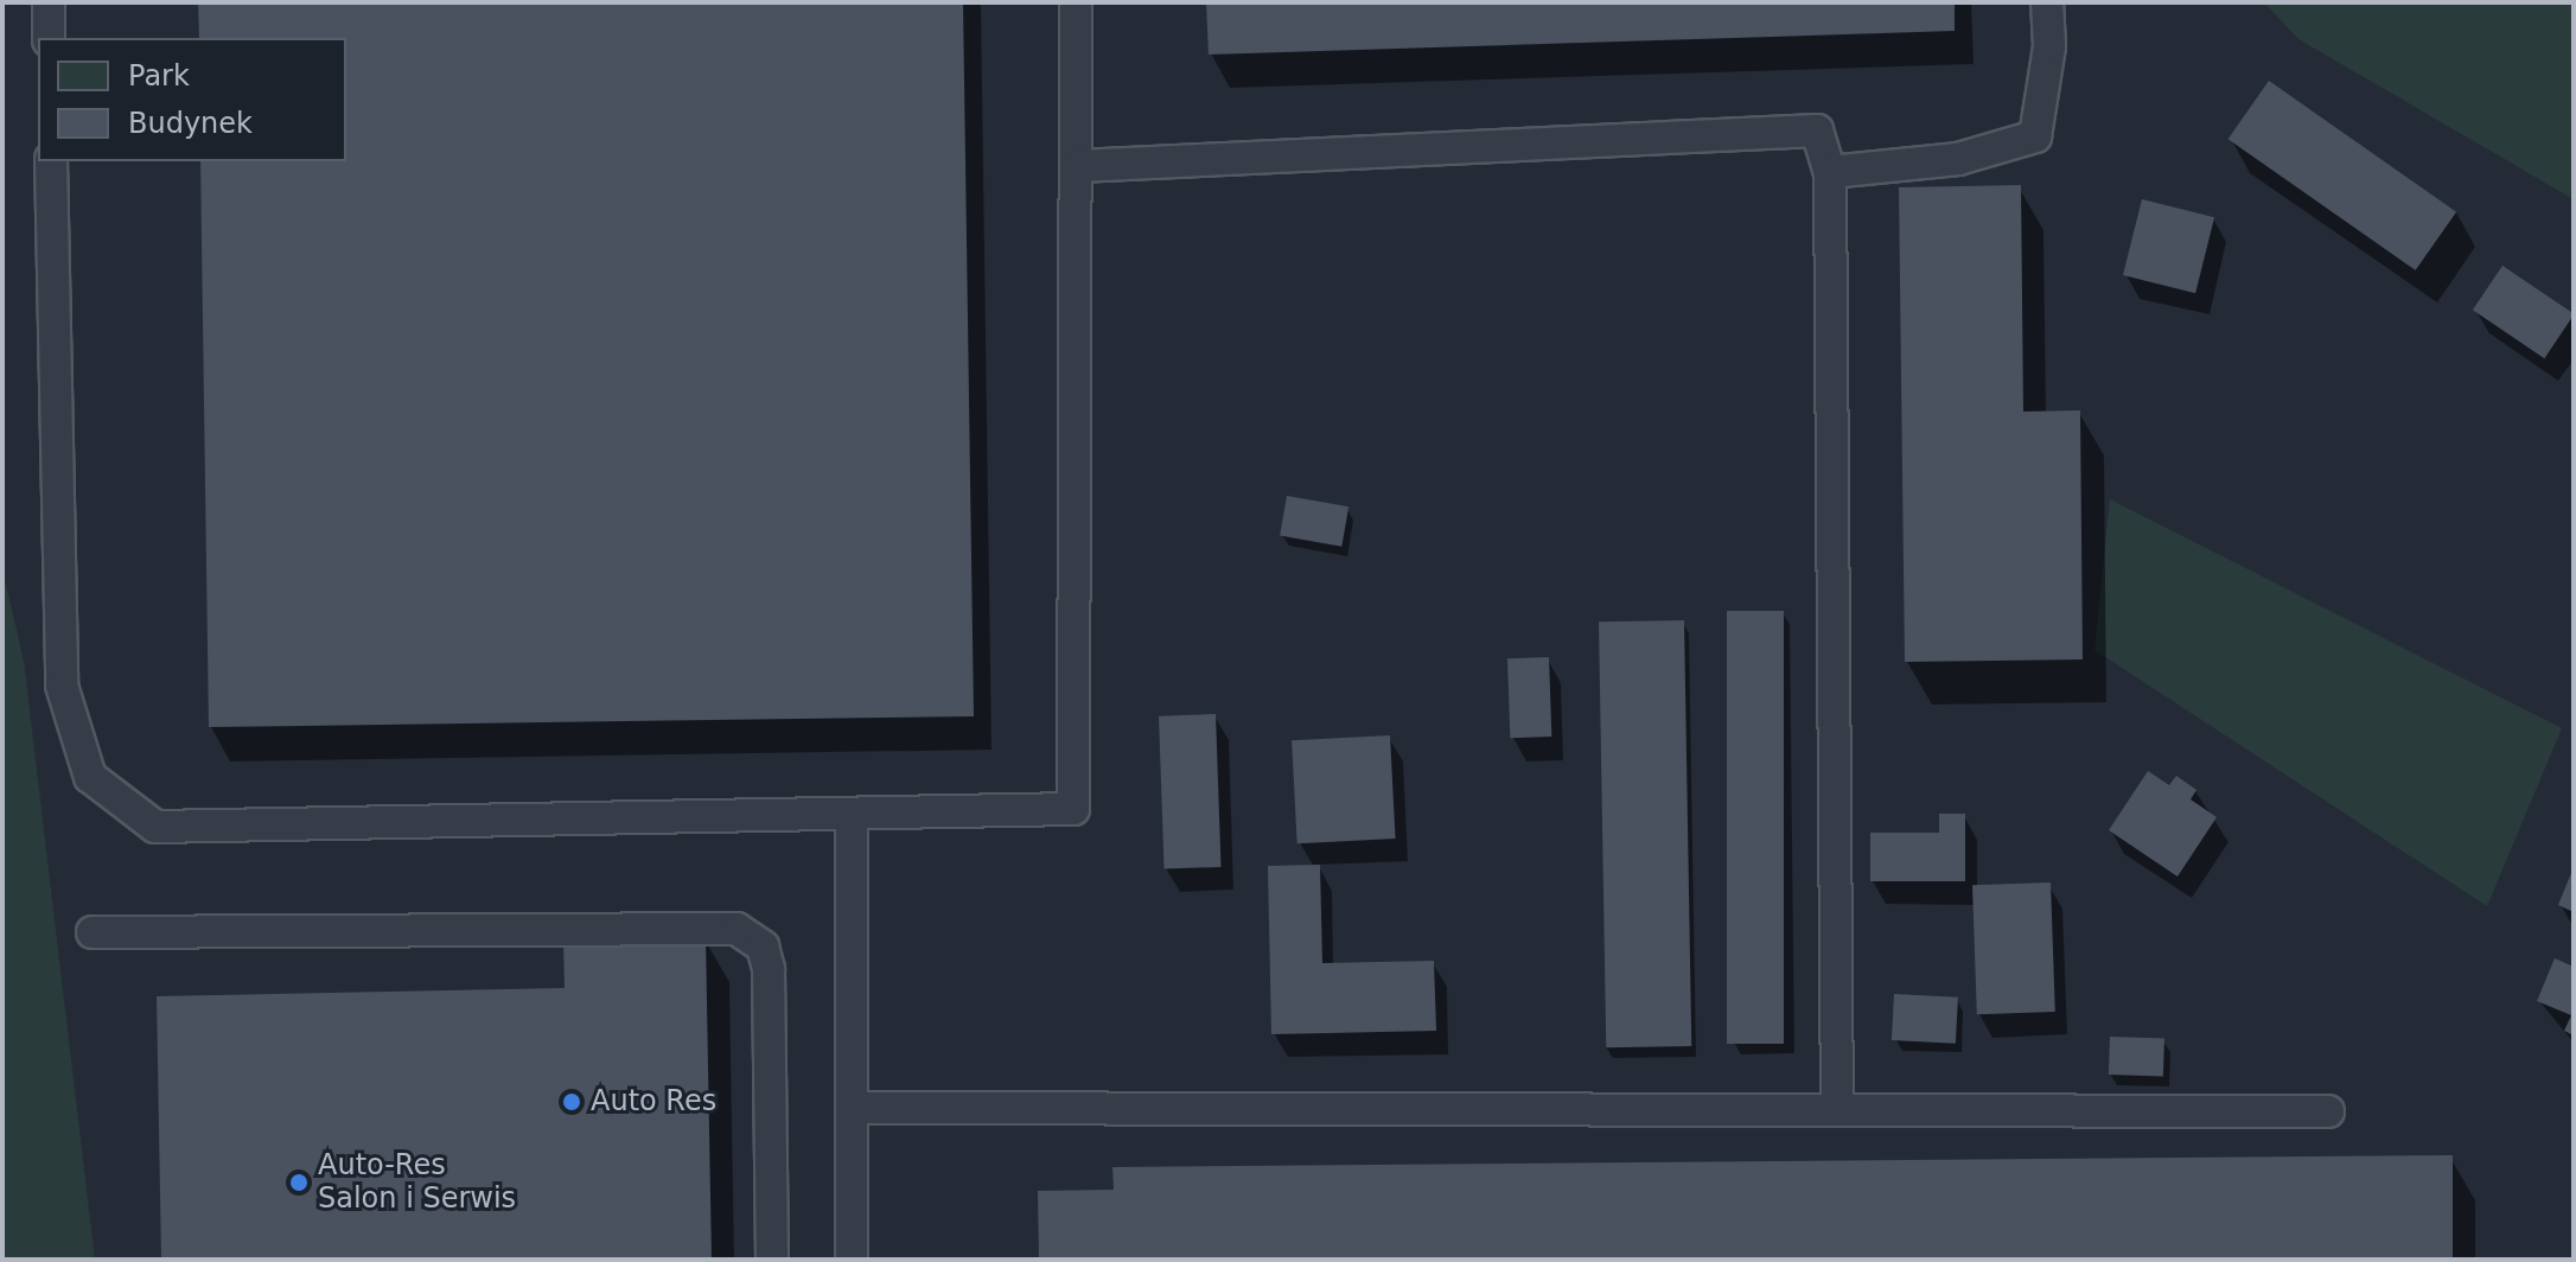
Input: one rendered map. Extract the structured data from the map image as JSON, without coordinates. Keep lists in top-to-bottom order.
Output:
{
  "places": ["Auto Res", "Auto-Res Salon i Serwis"],
  "legend": ["Park", "Budynek"]
}
